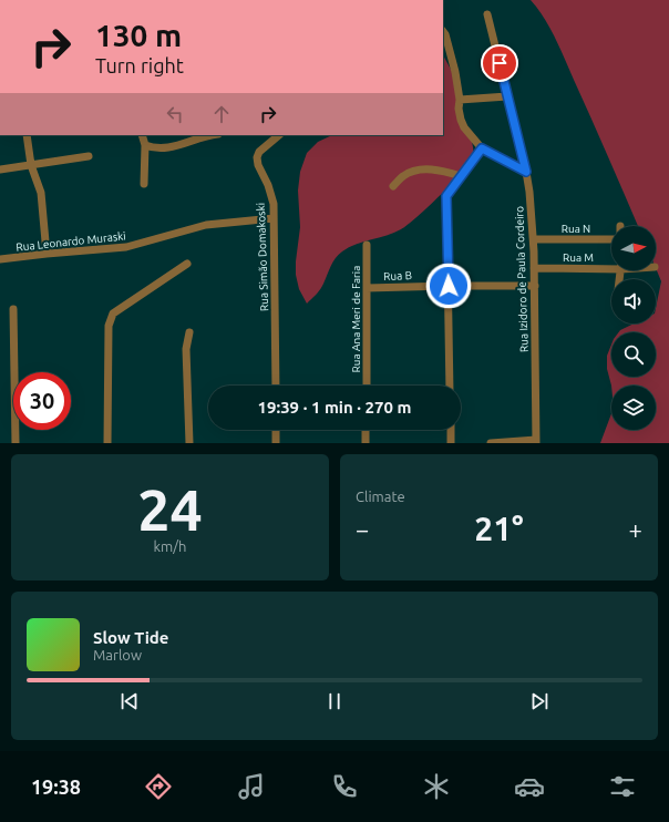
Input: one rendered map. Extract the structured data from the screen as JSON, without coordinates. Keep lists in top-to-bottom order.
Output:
{
  "streets": {
    "street": [
      "Rua N",
      "Rua Leonardo Muraski",
      "Rua Simão Domakoski",
      "Rua M",
      "Rua B",
      "Rua Izidoro de Paula Cordeiro",
      "Rua Ana Meri de Faria"
    ]
  },
  "crossings": [
    ["Rua N", "Rua Izidoro de Paula Cordeiro"],
    ["Rua Leonardo Muraski", "Rua Simão Domakoski"],
    ["Rua M", "Rua Izidoro de Paula Cordeiro"],
    ["Rua B", "Rua Izidoro de Paula Cordeiro"],
    ["Rua B", "Rua Ana Meri de Faria"]
  ],
  "north": "right",
  "page": {
    "turn": ["130 m", "Turn right"],
    "limit": "30",
    "trip": "19:39 · 1 min · 270 m",
    "tile": [
      ["24", "km/h"],
      "Climate"
    ],
    "heat": ["−", "21°", "+"],
    "song": ["Slow Tide", "Marlow"],
    "tabs": "19:38"
  }
}
